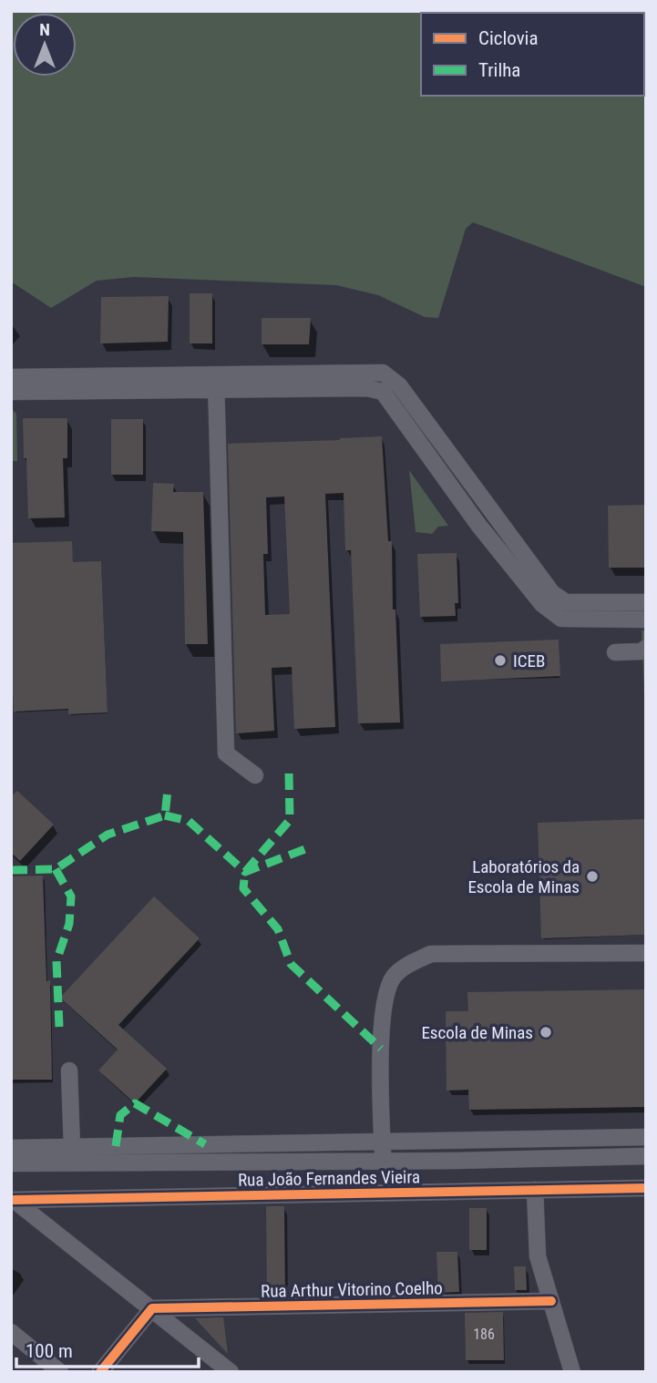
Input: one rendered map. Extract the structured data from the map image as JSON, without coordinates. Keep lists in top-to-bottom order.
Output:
{
  "streets": {
    "street": ["Rua João Fernandes Vieira", "Rua Arthur Vitorino Coelho"]
  },
  "crossings": [
    ["Rua João Fernandes Vieira", "Rua Arthur Vitorino Coelho"]
  ],
  "places": ["ICEB", "Laboratórios da Escola de Minas", "Escola de Minas"],
  "house_numbers": ["186"],
  "legend": ["Ciclovia", "Trilha"],
  "scale_bar": "100 m",
  "north": "top"
}
